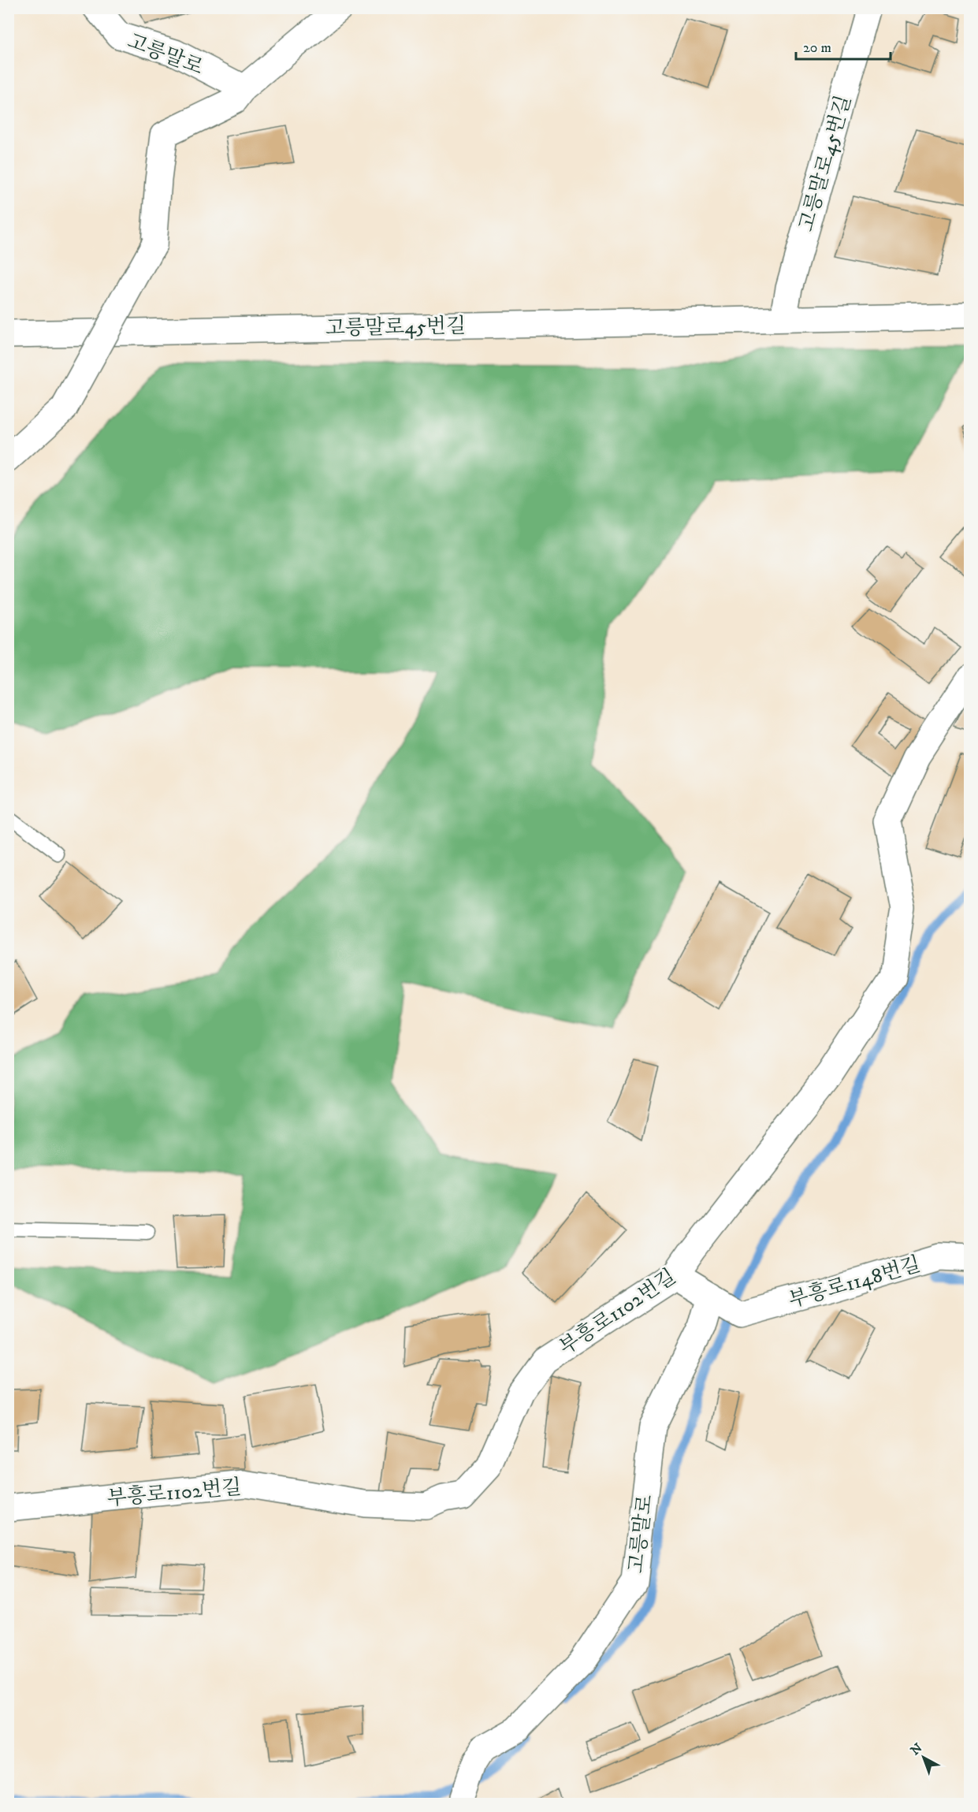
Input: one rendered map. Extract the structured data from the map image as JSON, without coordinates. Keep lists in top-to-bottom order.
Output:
{
  "streets": {
    "street": [
      "고릉말로",
      "고릉말로45번길",
      "부흥로1148번길",
      "부흥로1102번길"
    ]
  },
  "crossings": [
    ["고릉말로", "부흥로1148번길"]
  ],
  "scale_bar": "20 m",
  "north": "top left"
}
